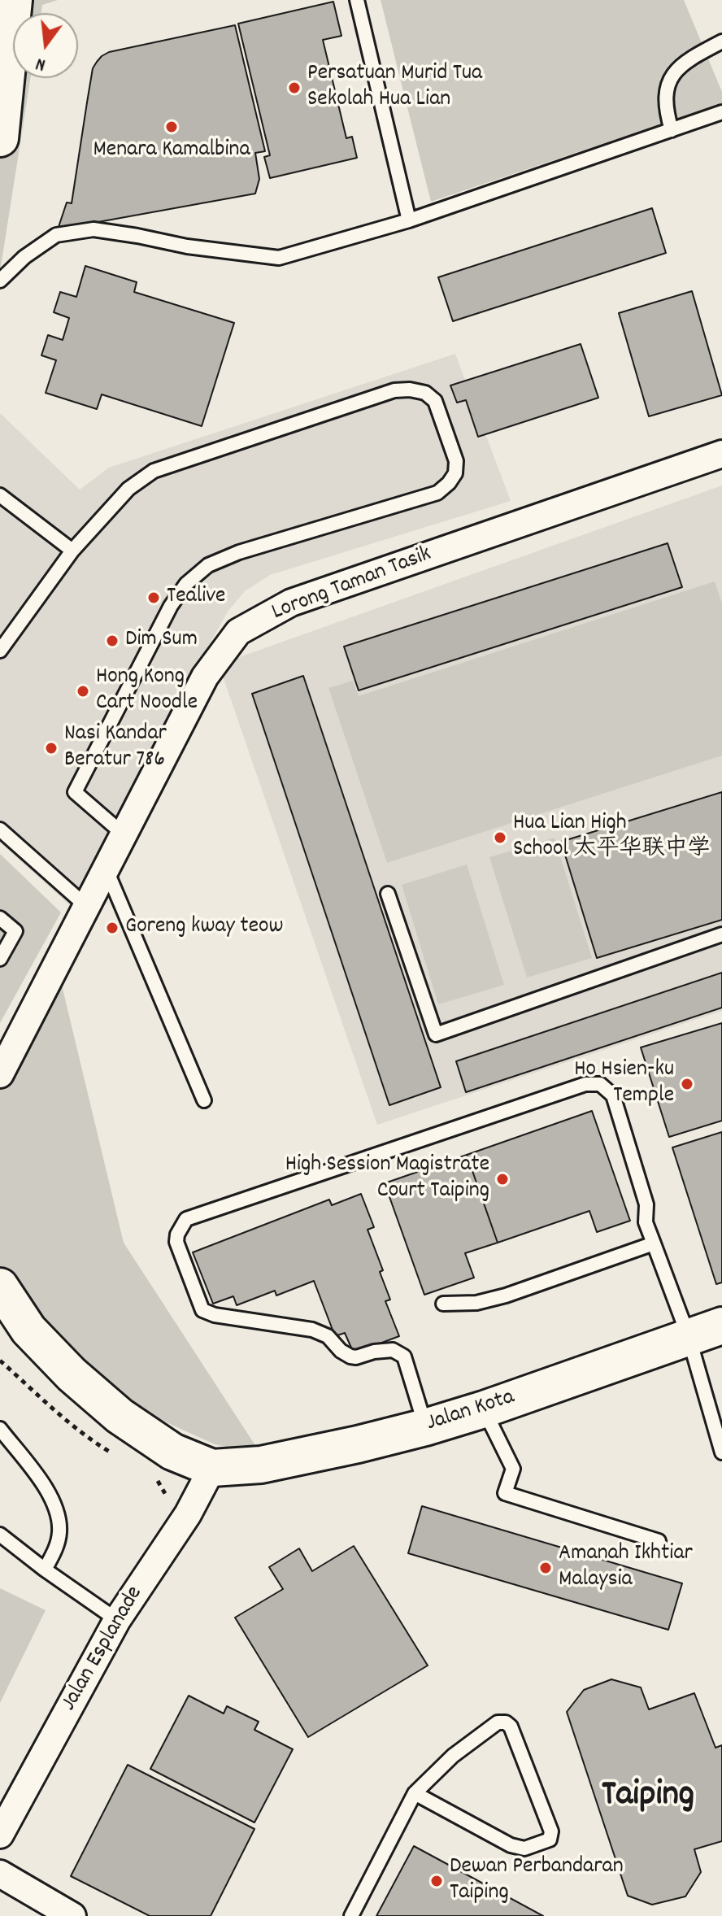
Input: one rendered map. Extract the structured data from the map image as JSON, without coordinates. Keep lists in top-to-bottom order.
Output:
{
  "streets": {
    "main road": ["Jalan Kota"],
    "street": ["Lorong Taman Tasik", "Jalan Esplanade"]
  },
  "crossings": [
    ["Jalan Kota", "Jalan Esplanade"]
  ],
  "districts": ["Taiping"],
  "places": [
    "Persatuan Murid Tua Sekolah Hua Lian",
    "Menara Kamalbina",
    "Tealive",
    "Dim Sum",
    "Hong Kong Cart Noodle",
    "Nasi Kandar Beratur 786",
    "Hua Lian High School 太平华联中学",
    "Goreng kway teow",
    "Ho Hsien-ku Temple",
    "High Session Magistrate Court Taiping",
    "Amanah Ikhtiar Malaysia",
    "Dewan Perbandaran Taiping"
  ],
  "north": "bottom"
}
